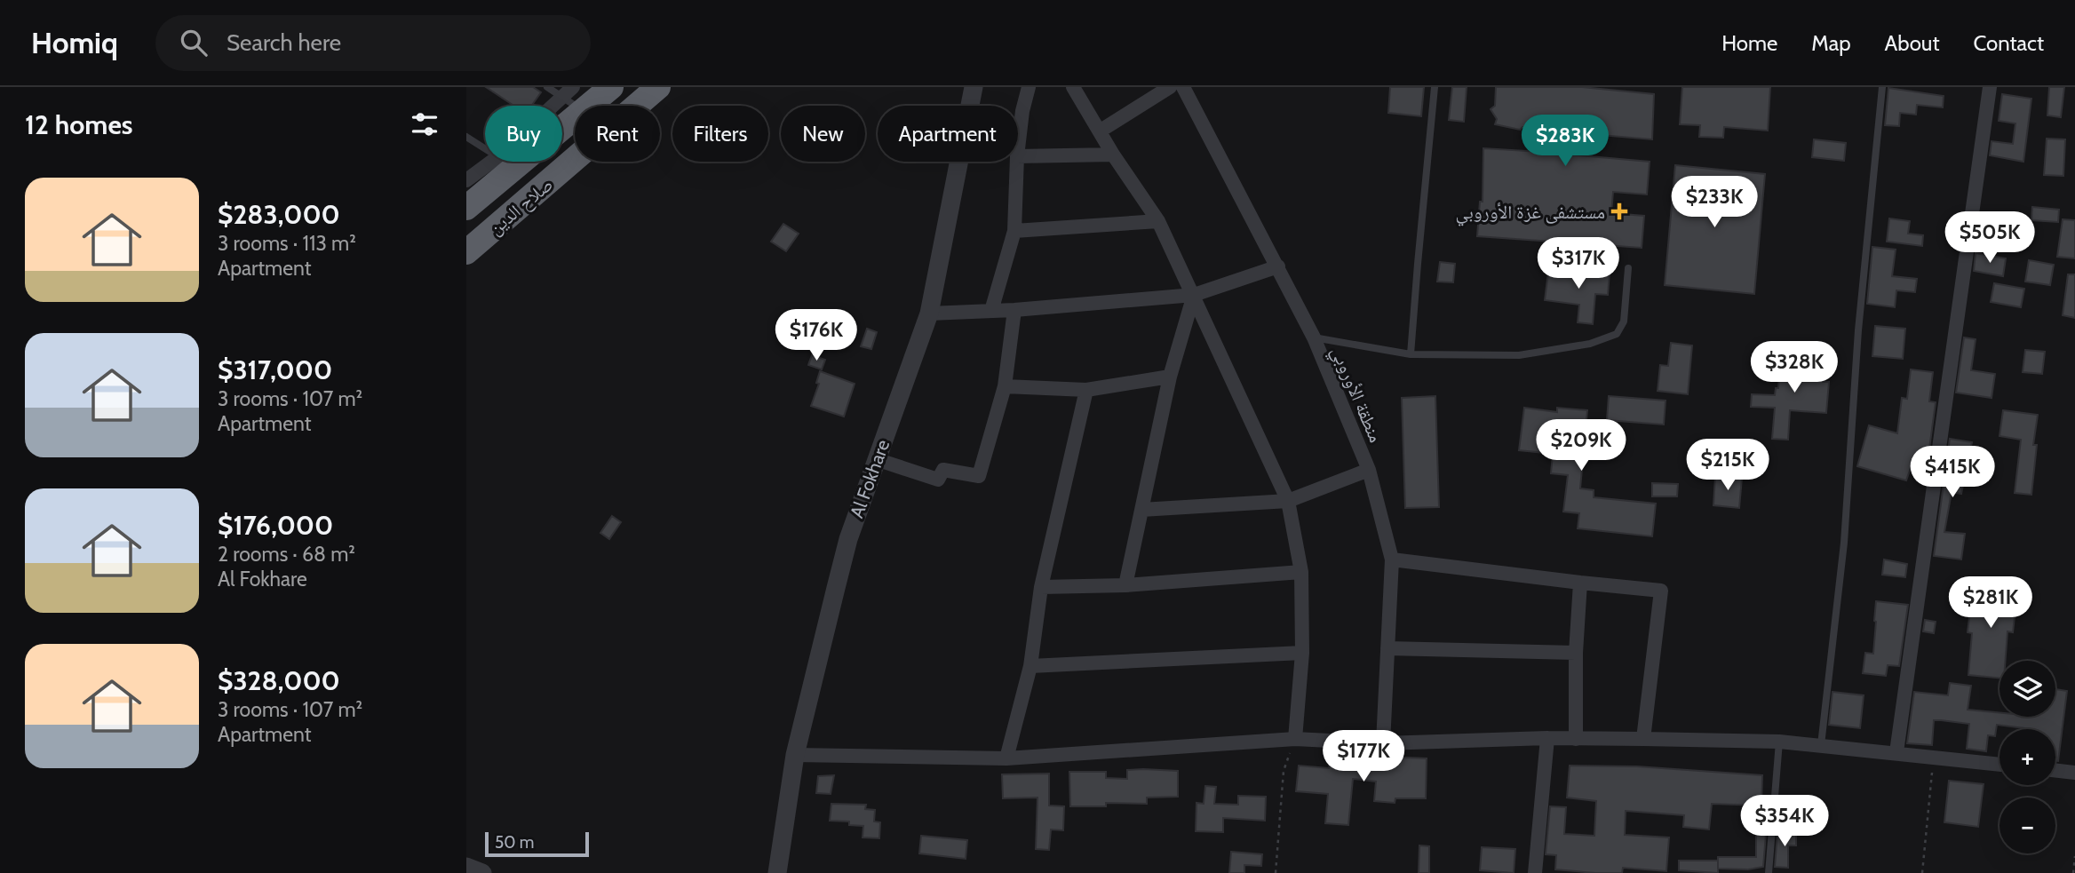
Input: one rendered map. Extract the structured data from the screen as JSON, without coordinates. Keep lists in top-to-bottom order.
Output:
{
  "streets": {
    "highway": ["صلاح الدين"],
    "street": ["منطقة الأوروبي", "Al Fokhare"]
  },
  "places": {
    "health": ["مستشفى غزة الأوروبي"]
  },
  "scale_bar": "50 m",
  "page": {
    "header": "Homiq",
    "search": "Search here",
    "nav": [
      "Home",
      "Map",
      "About",
      "Contact"
    ],
    "heading": "12 homes",
    "chip": [
      "Buy",
      "Rent",
      "Filters",
      "New",
      "Apartment"
    ],
    "price": [
      "$283K",
      "$233K",
      "$505K",
      "$317K",
      "$176K",
      "$328K",
      "$209K",
      "$215K",
      "$415K",
      "$281K",
      "$177K",
      "$354K"
    ],
    "list": [
      {
        "name": "$283,000",
        "note": "3 rooms · 113 m² · Apartment"
      },
      {
        "name": "$317,000",
        "note": "3 rooms · 107 m² · Apartment"
      },
      {
        "name": "$176,000",
        "note": "2 rooms · 68 m² · Al Fokhare"
      },
      {
        "name": "$328,000",
        "note": "3 rooms · 107 m² · Apartment"
      }
    ],
    "map_buttons": ["+", "−"],
    "scale": "50 m"
  }
}
